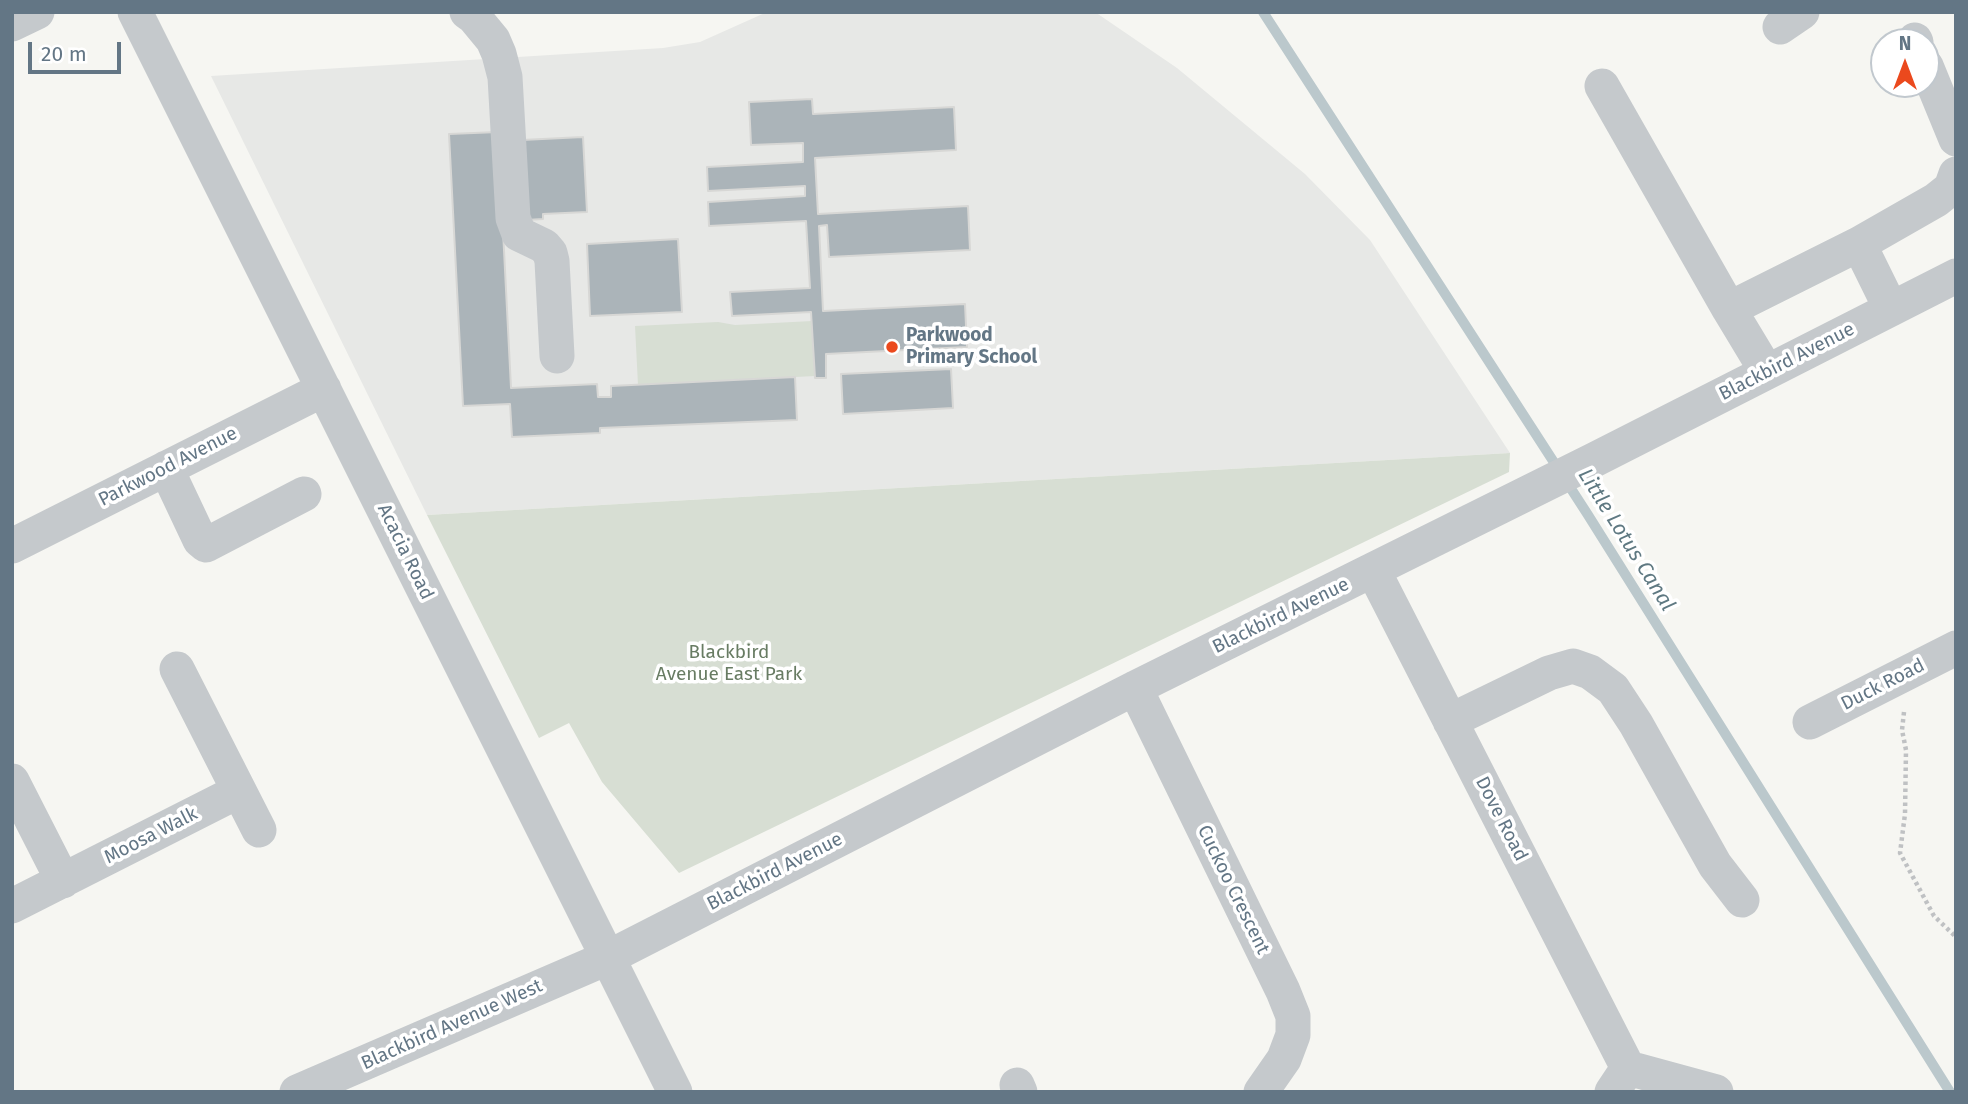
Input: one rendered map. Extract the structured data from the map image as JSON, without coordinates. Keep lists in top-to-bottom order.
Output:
{
  "streets": {
    "street": [
      "Blackbird Avenue",
      "Parkwood Avenue",
      "Acacia Road",
      "Duck Road",
      "Dove Road",
      "Moosa Walk",
      "Cuckoo Crescent",
      "Blackbird Avenue West"
    ]
  },
  "crossings": [
    ["Blackbird Avenue", "Acacia Road"],
    ["Blackbird Avenue", "Dove Road"],
    ["Blackbird Avenue", "Cuckoo Crescent"],
    ["Blackbird Avenue", "Blackbird Avenue West"],
    ["Parkwood Avenue", "Acacia Road"],
    ["Acacia Road", "Blackbird Avenue West"]
  ],
  "water": ["Little Lotus Canal"],
  "parks": ["Blackbird Avenue East Park"],
  "places": ["Parkwood Primary School"],
  "scale_bar": "20 m",
  "north": "top"
}
